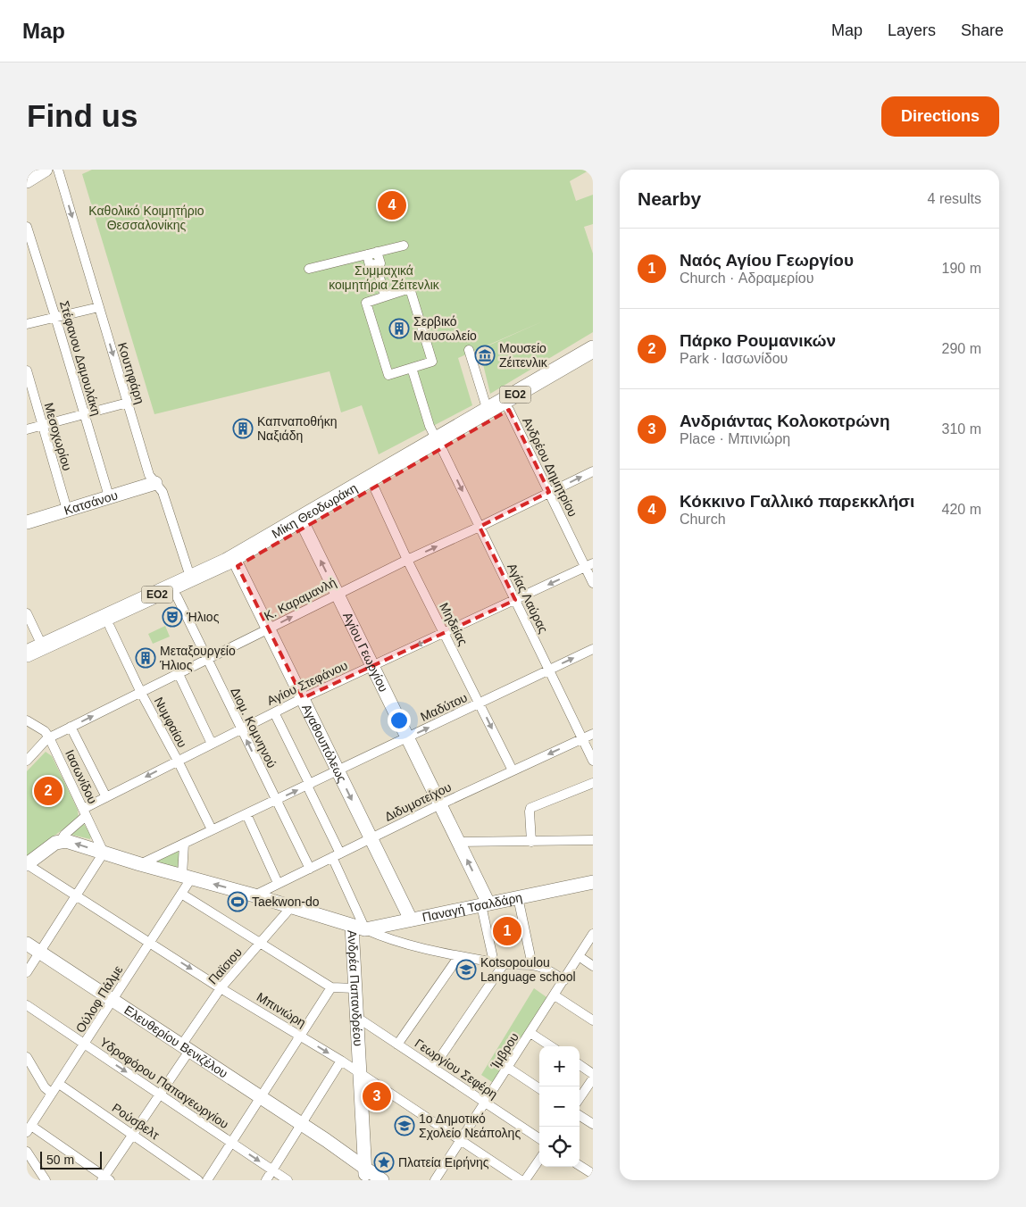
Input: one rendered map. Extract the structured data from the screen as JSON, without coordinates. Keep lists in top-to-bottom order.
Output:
{
  "streets": {
    "highway": ["ΕΟ2", "Μίκη Θεοδωράκη"],
    "street": [
      "Στέφανου Δαμουλάκη",
      "Κουτηφάρη",
      "Μεσοχωρίου",
      "Ανδρέου Δημητρίου",
      "Κατσάνου",
      "Αγίας Λαύρας",
      "Κ. Καραμανλή",
      "Μηδείας",
      "Αγίου Γεωργίου",
      "Αγίου Στεφάνου",
      "Μαδύτου",
      "Νυμφαίου",
      "Διομ. Κομνηνού",
      "Αγαθουπόλεως",
      "Ιασωνίδου",
      "Διδυμοτείχου",
      "Παναγή Τσαλδάρη",
      "Παϊσιου",
      "Ανδρέα Παπανδρέου",
      "Ούλοφ Πάλμε",
      "Μπινιώρη",
      "Ελευθερίου Βενιζέλου",
      "Ίμβρου",
      "Γεωργίου Σεφέρη",
      "Υδροφόρου Παπαγεωργίου",
      "Ρούσβελτ"
    ]
  },
  "crossings": [
    ["Στέφανου Δαμουλάκη", "Κατσάνου"],
    ["Κουτηφάρη", "Κατσάνου"],
    ["Κουτηφάρη", "Μίκη Θεοδωράκη"],
    ["Μεσοχωρίου", "Κατσάνου"],
    ["Ανδρέου Δημητρίου", "Μίκη Θεοδωράκη"],
    ["Ανδρέου Δημητρίου", "Κ. Καραμανλή"],
    ["Ανδρέου Δημητρίου", "Αγίου Στεφάνου"],
    ["Μίκη Θεοδωράκη", "Αγίας Λαύρας"],
    ["Μίκη Θεοδωράκη", "Μηδείας"],
    ["Μίκη Θεοδωράκη", "Αγίου Γεωργίου"],
    ["Μίκη Θεοδωράκη", "Νυμφαίου"],
    ["Μίκη Θεοδωράκη", "Διομ. Κομνηνού"],
    ["Μίκη Θεοδωράκη", "Αγαθουπόλεως"],
    ["Αγίας Λαύρας", "Κ. Καραμανλή"],
    ["Αγίας Λαύρας", "Αγίου Στεφάνου"],
    ["Αγίας Λαύρας", "Μαδύτου"],
    ["Αγίας Λαύρας", "Διδυμοτείχου"],
    ["Κ. Καραμανλή", "Μηδείας"],
    ["Κ. Καραμανλή", "Αγίου Γεωργίου"],
    ["Κ. Καραμανλή", "Νυμφαίου"],
    ["Κ. Καραμανλή", "Διομ. Κομνηνού"],
    ["Κ. Καραμανλή", "Αγαθουπόλεως"],
    ["Κ. Καραμανλή", "Ιασωνίδου"],
    ["Μηδείας", "Αγίου Στεφάνου"],
    ["Μηδείας", "Μαδύτου"],
    ["Μηδείας", "Διδυμοτείχου"],
    ["Αγίου Γεωργίου", "Αγίου Στεφάνου"],
    ["Αγίου Γεωργίου", "Μαδύτου"],
    ["Αγίου Γεωργίου", "Διδυμοτείχου"],
    ["Αγίου Γεωργίου", "Παναγή Τσαλδάρη"],
    ["Αγίου Στεφάνου", "Νυμφαίου"],
    ["Αγίου Στεφάνου", "Διομ. Κομνηνού"],
    ["Αγίου Στεφάνου", "Αγαθουπόλεως"],
    ["Αγίου Στεφάνου", "Ιασωνίδου"],
    ["Αγίου Στεφάνου", "Ανδρέα Παπανδρέου"],
    ["Μαδύτου", "Νυμφαίου"],
    ["Μαδύτου", "Διομ. Κομνηνού"],
    ["Μαδύτου", "Αγαθουπόλεως"],
    ["Μαδύτου", "Ανδρέα Παπανδρέου"],
    ["Διομ. Κομνηνού", "Διδυμοτείχου"],
    ["Αγαθουπόλεως", "Διδυμοτείχου"],
    ["Αγαθουπόλεως", "Παναγή Τσαλδάρη"],
    ["Ιασωνίδου", "Ανδρέα Παπανδρέου"],
    ["Διδυμοτείχου", "Ανδρέα Παπανδρέου"],
    ["Παναγή Τσαλδάρη", "Ανδρέα Παπανδρέου"],
    ["Παϊσιου", "Ανδρέα Παπανδρέου"],
    ["Παϊσιου", "Μπινιώρη"],
    ["Παϊσιου", "Ελευθερίου Βενιζέλου"],
    ["Παϊσιου", "Υδροφόρου Παπαγεωργίου"],
    ["Παϊσιου", "Ρούσβελτ"],
    ["Ανδρέα Παπανδρέου", "Ούλοφ Πάλμε"],
    ["Ανδρέα Παπανδρέου", "Μπινιώρη"],
    ["Ανδρέα Παπανδρέου", "Ελευθερίου Βενιζέλου"],
    ["Ανδρέα Παπανδρέου", "Γεωργίου Σεφέρη"],
    ["Ούλοφ Πάλμε", "Μπινιώρη"],
    ["Ούλοφ Πάλμε", "Ελευθερίου Βενιζέλου"],
    ["Ούλοφ Πάλμε", "Υδροφόρου Παπαγεωργίου"],
    ["Ούλοφ Πάλμε", "Ρούσβελτ"],
    ["Μπινιώρη", "Ίμβρου"],
    ["Ίμβρου", "Γεωργίου Σεφέρη"]
  ],
  "one_way": [
    "Κουτηφάρη",
    "Κ. Καραμανλή",
    "Αγίου Στεφάνου",
    "Υδροφόρου Παπαγεωργίου"
  ],
  "parks": ["Καθολικό Κοιμητήριο Θεσσαλονίκης", "Συμμαχικά κοιμητήρια Ζέιτενλικ"],
  "places": {
    "building": ["Σερβικό Μαυσωλείο", "Καπναποθήκη Ναξιάδη", "Μεταξουργείο Ήλιος"],
    "museum": ["Μουσείο Ζέιτενλικ"],
    "theatre": ["Ήλιος"],
    "sports": ["Taekwon-do"],
    "school or university": ["Kotsopoulou Language school", "1ο Δημοτικό Σχολείο Νεάπολης"],
    "place": ["Πλατεία Ειρήνης"]
  },
  "scale_bar": "50 m",
  "page": {
    "header": "Map",
    "nav": ["Map", "Layers", "Share"],
    "buttons": "Directions",
    "title": "Find us",
    "heading": ["Nearby", "4 results"],
    "pins": [
      "4",
      "2",
      "1",
      "3"
    ],
    "list": [
      {
        "mark": "1",
        "name": "Ναός Αγίου Γεωργίου",
        "note": "Church · Αδραμερίου",
        "value": "190 m"
      },
      {
        "mark": "2",
        "name": "Πάρκο Ρουμανικών",
        "note": "Park · Ιασωνίδου",
        "value": "290 m"
      },
      {
        "mark": "3",
        "name": "Ανδριάντας Κολοκοτρώνη",
        "note": "Place · Μπινιώρη",
        "value": "310 m"
      },
      {
        "mark": "4",
        "name": "Κόκκινο Γαλλικό παρεκκλήσι",
        "note": "Church",
        "value": "420 m"
      }
    ],
    "map_buttons": ["+", "−"],
    "scale": "50 m"
  }
}
